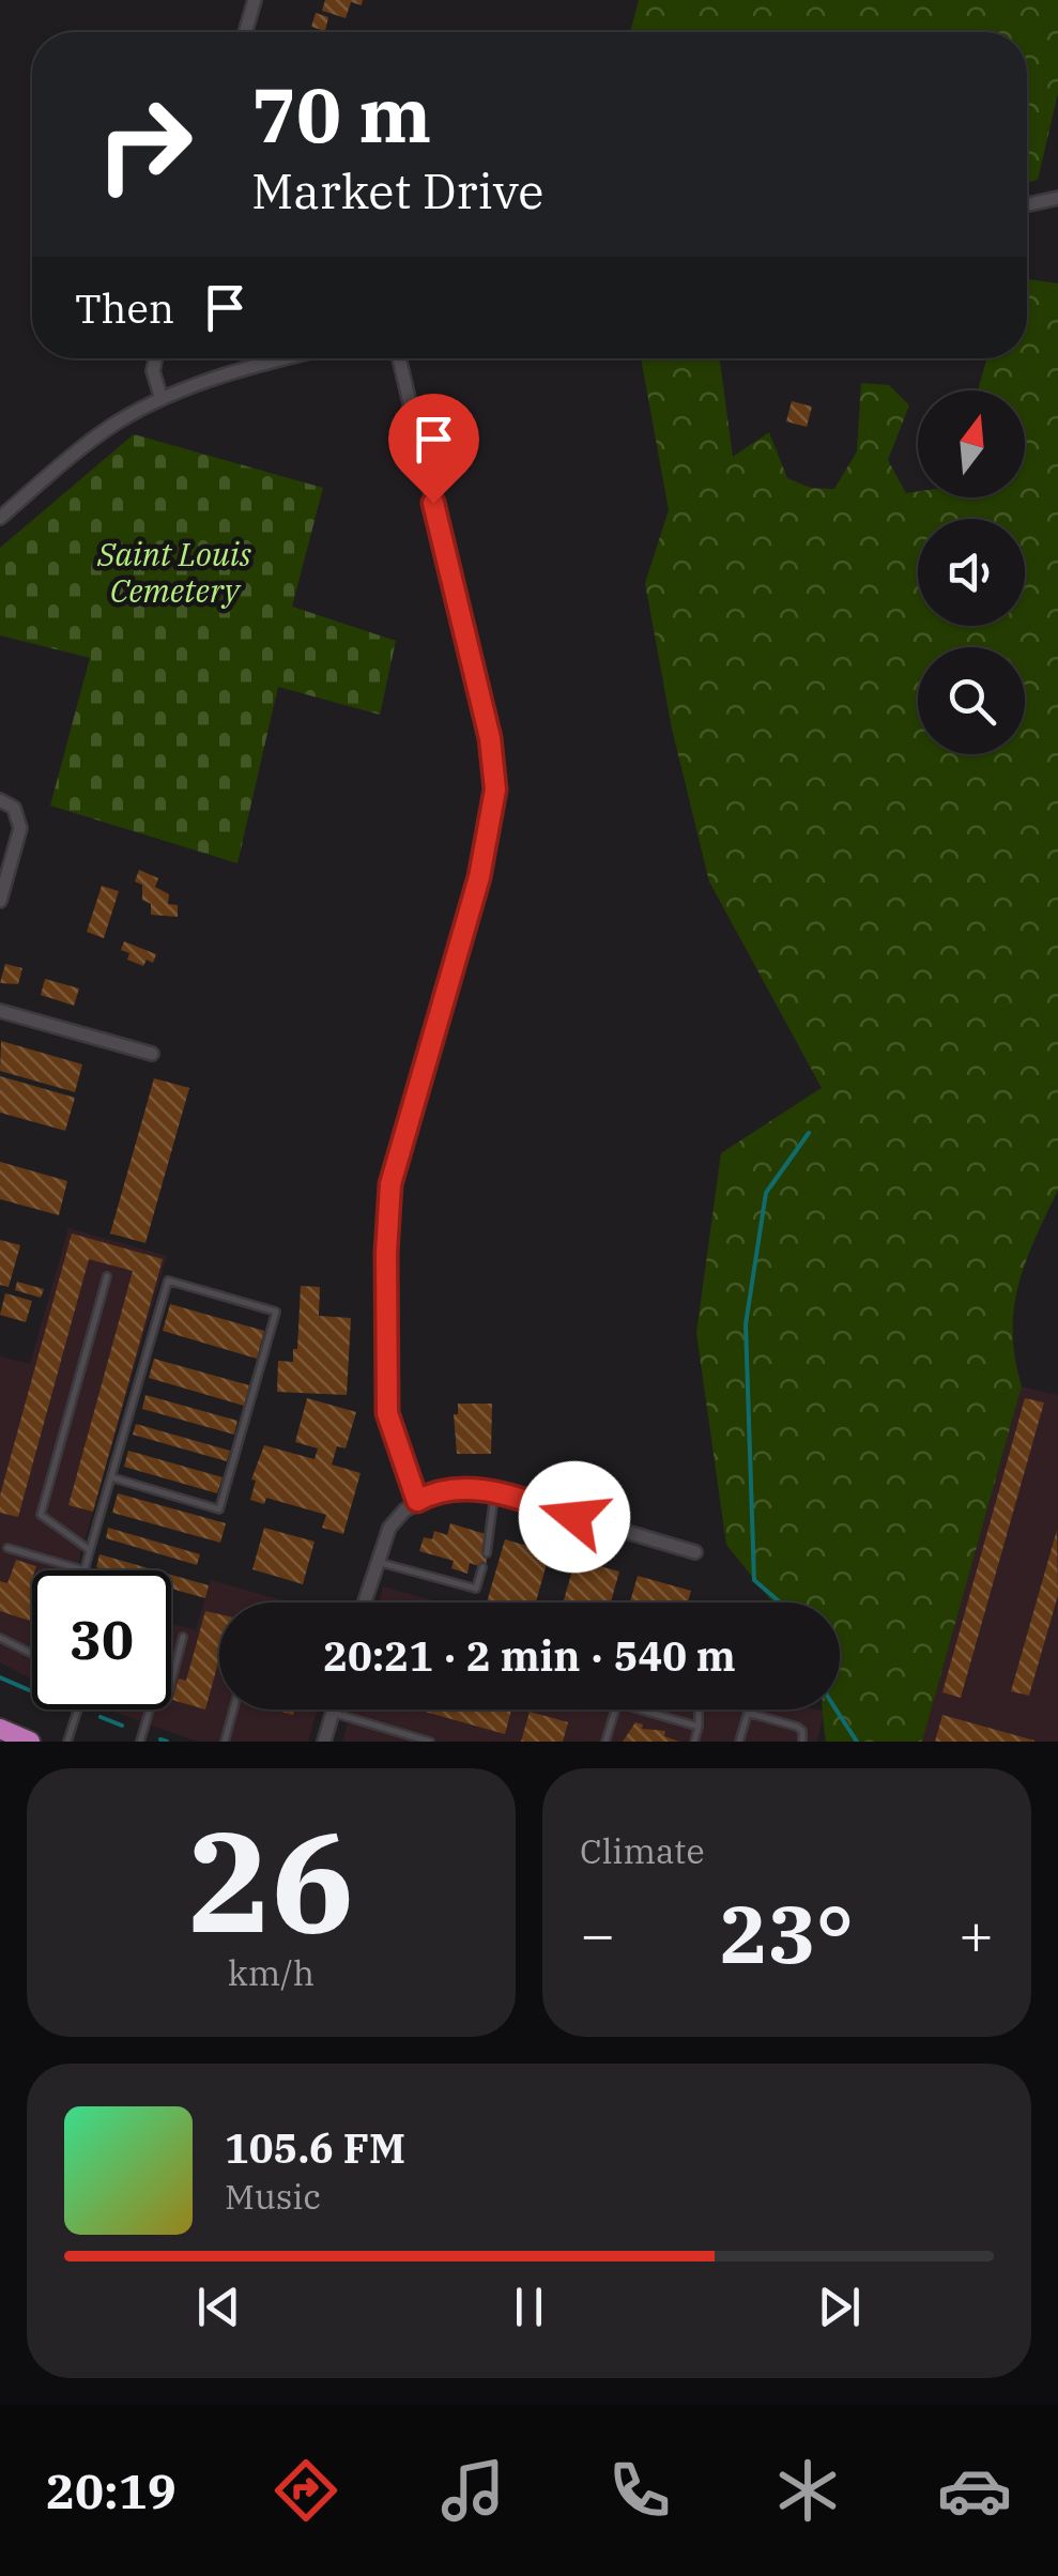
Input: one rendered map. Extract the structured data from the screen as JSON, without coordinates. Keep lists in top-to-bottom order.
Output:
{
  "parks": ["Saint Louis Cemetery"],
  "north": "top",
  "page": {
    "turn": ["70 m", "Market Drive"],
    "then": "Then",
    "limit": "30",
    "trip": "20:21 · 2 min · 540 m",
    "tile": [
      ["26", "km/h"],
      "Climate"
    ],
    "heat": ["−", "23°", "+"],
    "song": ["105.6 FM", "Music"],
    "tabs": "20:19"
  }
}
